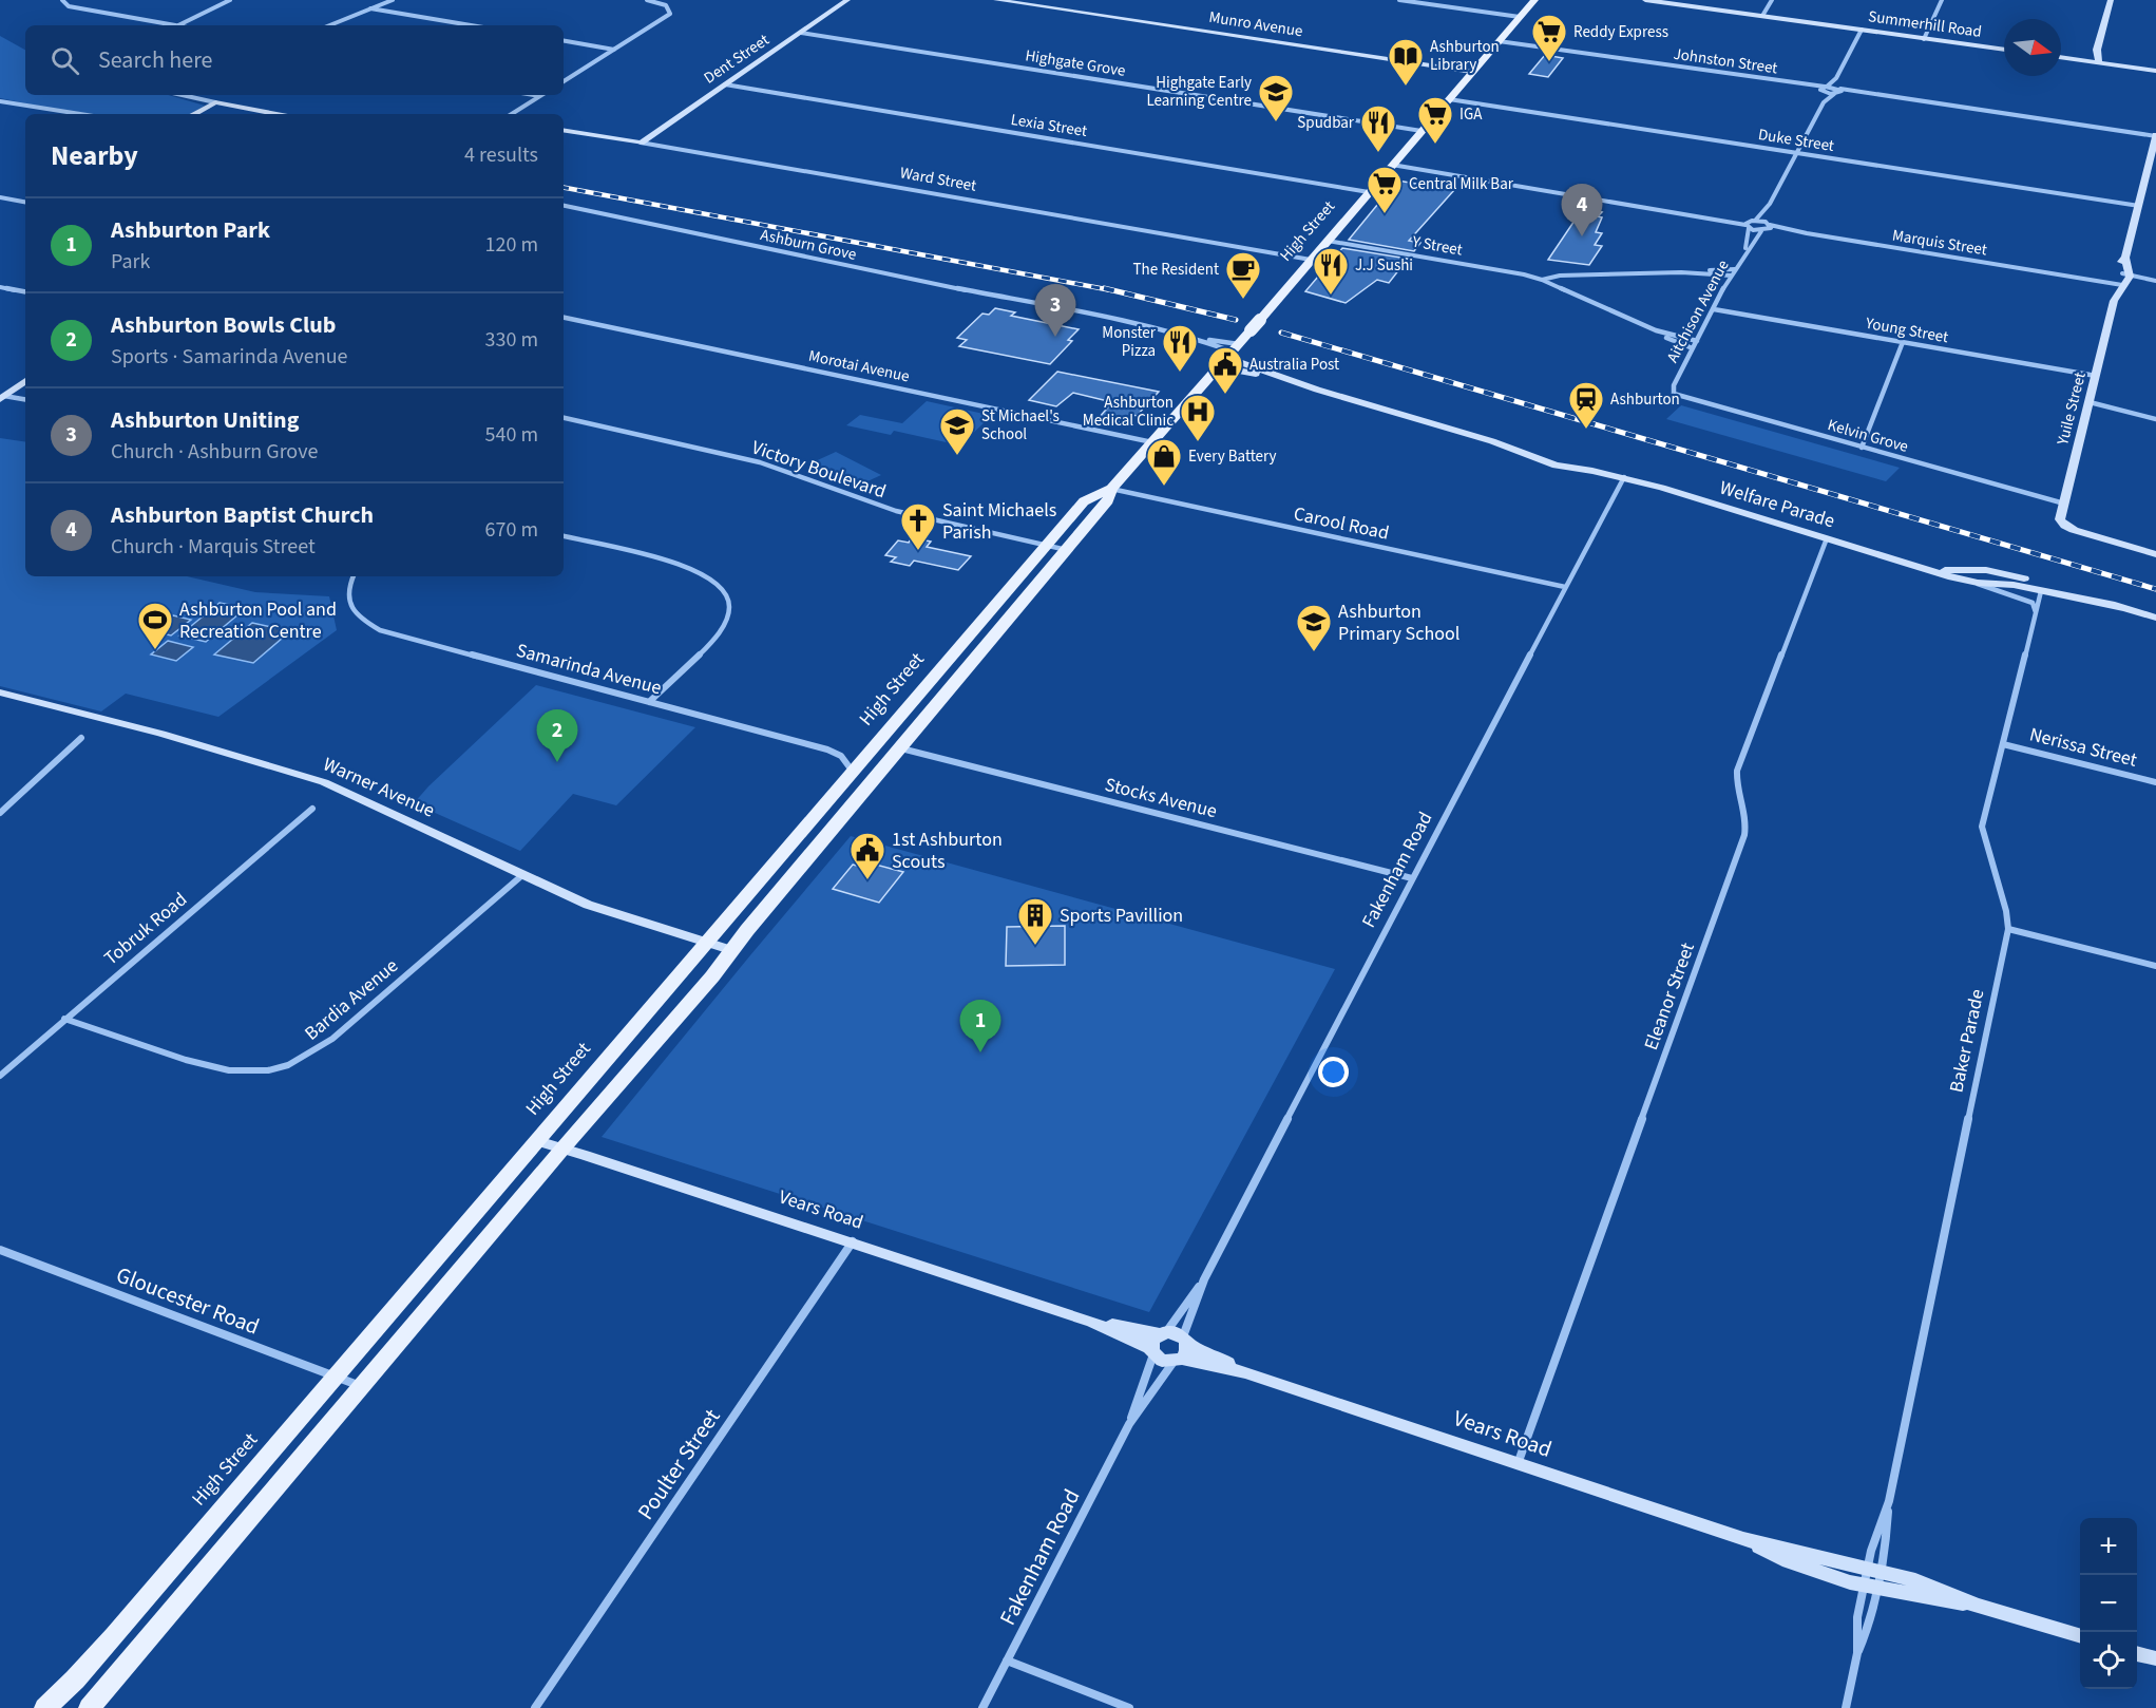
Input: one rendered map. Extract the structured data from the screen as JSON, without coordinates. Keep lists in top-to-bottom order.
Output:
{
  "streets": {
    "main road": ["High Street"],
    "street": [
      "Munro Avenue",
      "Summerhill Road",
      "Dent Street",
      "Johnston Street",
      "Highgate Grove",
      "Lexia Street",
      "Duke Street",
      "Ward Street",
      "Marquis Street",
      "Ashburn Grove",
      "Y Street",
      "Aitchison Avenue",
      "Young Street",
      "Morotai Avenue",
      "Yuile Street",
      "Kelvin Grove",
      "Victory Boulevard",
      "Welfare Parade",
      "Carool Road",
      "Samarinda Avenue",
      "Nerissa Street",
      "Warner Avenue",
      "Stocks Avenue",
      "Fakenham Road",
      "Tobruk Road",
      "Eleanor Street",
      "Bardia Avenue",
      "Baker Parade",
      "Vears Road",
      "Gloucester Road",
      "Poulter Street"
    ]
  },
  "crossings": [
    ["Munro Avenue", "High Street"],
    ["Dent Street", "Highgate Grove"],
    ["Dent Street", "Lexia Street"],
    ["Dent Street", "Ward Street"],
    ["Johnston Street", "High Street"],
    ["Highgate Grove", "High Street"],
    ["Lexia Street", "High Street"],
    ["Duke Street", "High Street"],
    ["Ward Street", "High Street"],
    ["High Street", "Ashburn Grove"],
    ["High Street", "Y Street"],
    ["High Street", "Morotai Avenue"],
    ["High Street", "Victory Boulevard"],
    ["High Street", "Welfare Parade"],
    ["High Street", "Carool Road"],
    ["High Street", "Samarinda Avenue"],
    ["High Street", "Warner Avenue"],
    ["High Street", "Stocks Avenue"],
    ["High Street", "Vears Road"],
    ["High Street", "Gloucester Road"],
    ["Marquis Street", "Aitchison Avenue"],
    ["Marquis Street", "Yuile Street"],
    ["Ashburn Grove", "Welfare Parade"],
    ["Y Street", "Aitchison Avenue"],
    ["Aitchison Avenue", "Young Street"],
    ["Aitchison Avenue", "Kelvin Grove"],
    ["Young Street", "Yuile Street"],
    ["Yuile Street", "Kelvin Grove"],
    ["Welfare Parade", "Fakenham Road"],
    ["Welfare Parade", "Eleanor Street"],
    ["Welfare Parade", "Baker Parade"],
    ["Carool Road", "Fakenham Road"],
    ["Nerissa Street", "Baker Parade"],
    ["Warner Avenue", "Bardia Avenue"],
    ["Stocks Avenue", "Fakenham Road"],
    ["Fakenham Road", "Vears Road"],
    ["Tobruk Road", "Bardia Avenue"],
    ["Eleanor Street", "Vears Road"],
    ["Baker Parade", "Vears Road"],
    ["Vears Road", "Poulter Street"]
  ],
  "places": {
    "supermarket": ["Reddy Express", "IGA", "Central Milk Bar"],
    "library": ["Ashburton Library"],
    "school or university": ["Highgate Early Learning Centre", "St Michael's School", "Ashburton Primary School"],
    "restaurant": ["Spudbar", "J.J Sushi", "Monster Pizza"],
    "cafe": ["The Resident"],
    "public building": ["Australia Post", "1st Ashburton Scouts"],
    "station": ["Ashburton"],
    "hospital": ["Ashburton Medical Clinic"],
    "shop": ["Every Battery"],
    "church": ["Saint Michaels Parish"],
    "sports": ["Ashburton Pool and Recreation Centre"],
    "building": ["Sports Pavillion"]
  },
  "north": "right",
  "page": {
    "search": "Search here",
    "heading": ["Nearby", "4 results"],
    "pins": [
      "4",
      "3",
      "2",
      "1"
    ],
    "list": [
      {
        "mark": "1",
        "name": "Ashburton Park",
        "note": "Park",
        "value": "120 m"
      },
      {
        "mark": "2",
        "name": "Ashburton Bowls Club",
        "note": "Sports · Samarinda Avenue",
        "value": "330 m"
      },
      {
        "mark": "3",
        "name": "Ashburton Uniting",
        "note": "Church · Ashburn Grove",
        "value": "540 m"
      },
      {
        "mark": "4",
        "name": "Ashburton Baptist Church",
        "note": "Church · Marquis Street",
        "value": "670 m"
      }
    ],
    "map_buttons": ["+", "−"]
  }
}
